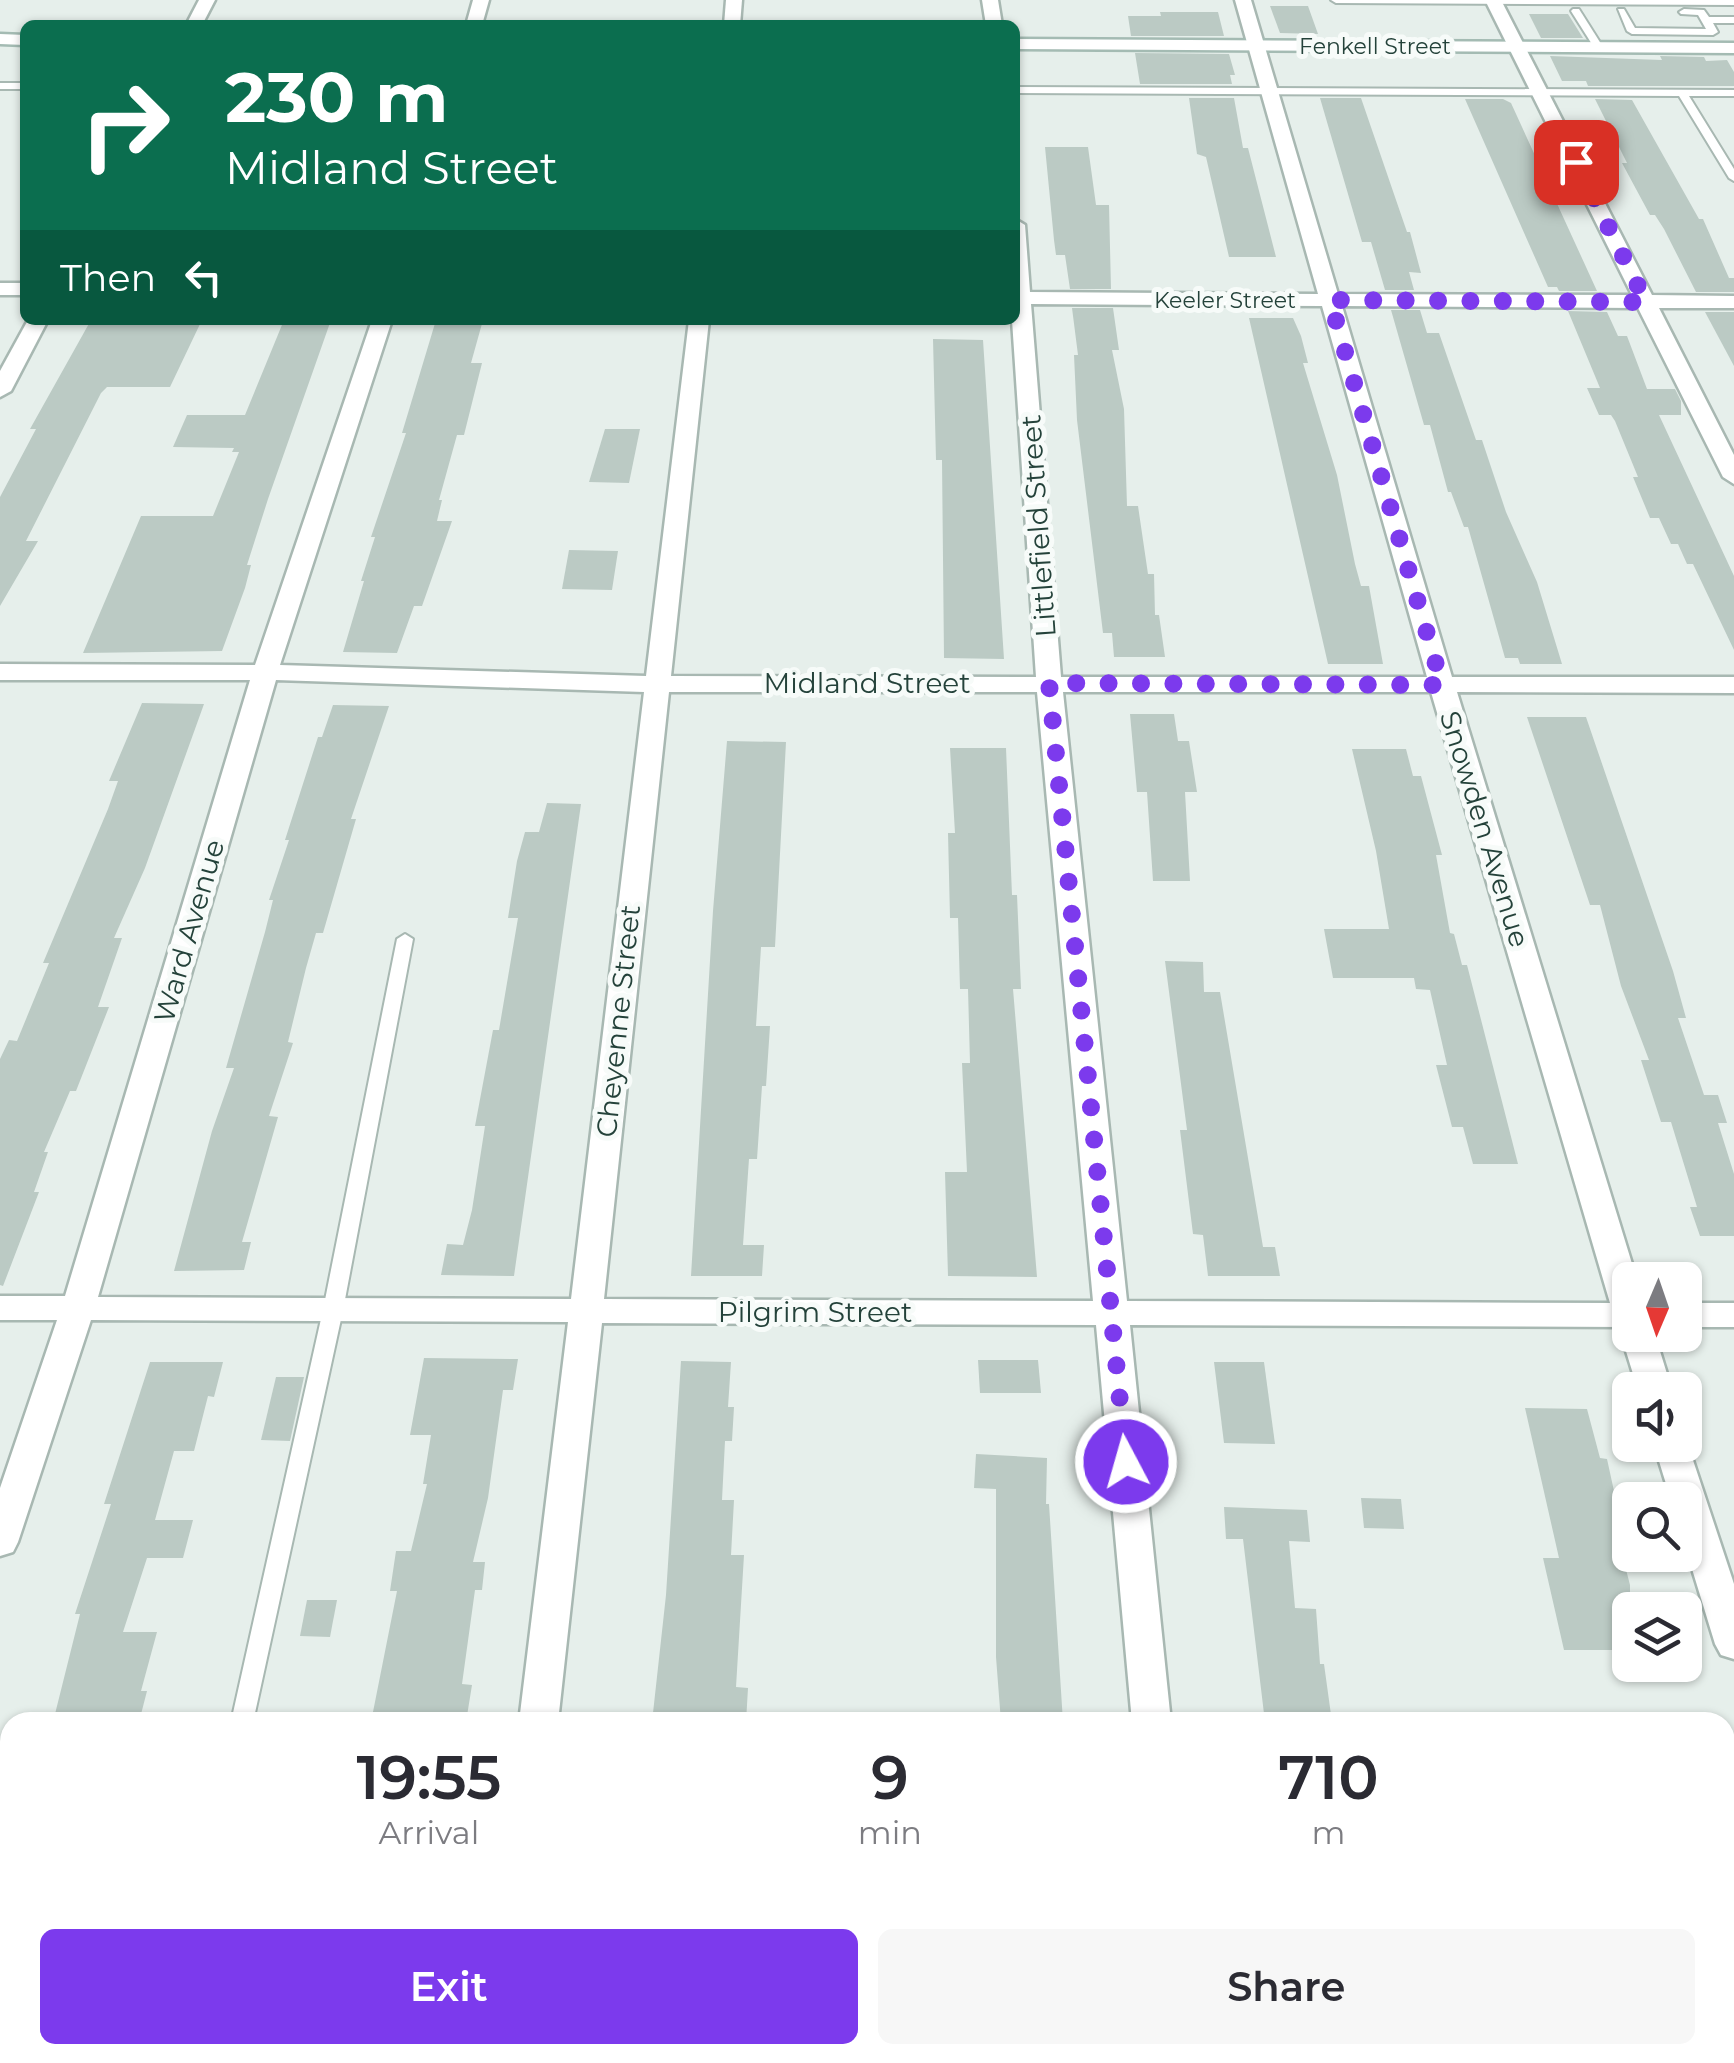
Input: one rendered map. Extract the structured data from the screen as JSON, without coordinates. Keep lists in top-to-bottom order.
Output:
{
  "streets": {
    "street": [
      "Fenkell Street",
      "Keeler Street",
      "Littlefield Street",
      "Midland Street",
      "Snowden Avenue",
      "Ward Avenue",
      "Cheyenne Street",
      "Pilgrim Street"
    ]
  },
  "crossings": [
    ["Fenkell Street", "Snowden Avenue"],
    ["Keeler Street", "Snowden Avenue"],
    ["Littlefield Street", "Midland Street"],
    ["Littlefield Street", "Pilgrim Street"],
    ["Midland Street", "Snowden Avenue"],
    ["Midland Street", "Ward Avenue"],
    ["Midland Street", "Cheyenne Street"],
    ["Ward Avenue", "Pilgrim Street"],
    ["Cheyenne Street", "Pilgrim Street"]
  ],
  "north": "bottom",
  "page": {
    "turn": ["230 m", "Midland Street"],
    "then": "Then",
    "eta": [
      "19:55",
      "Arrival",
      "9",
      "min",
      "710",
      "m"
    ],
    "buttons": ["Exit", "Share"]
  }
}
